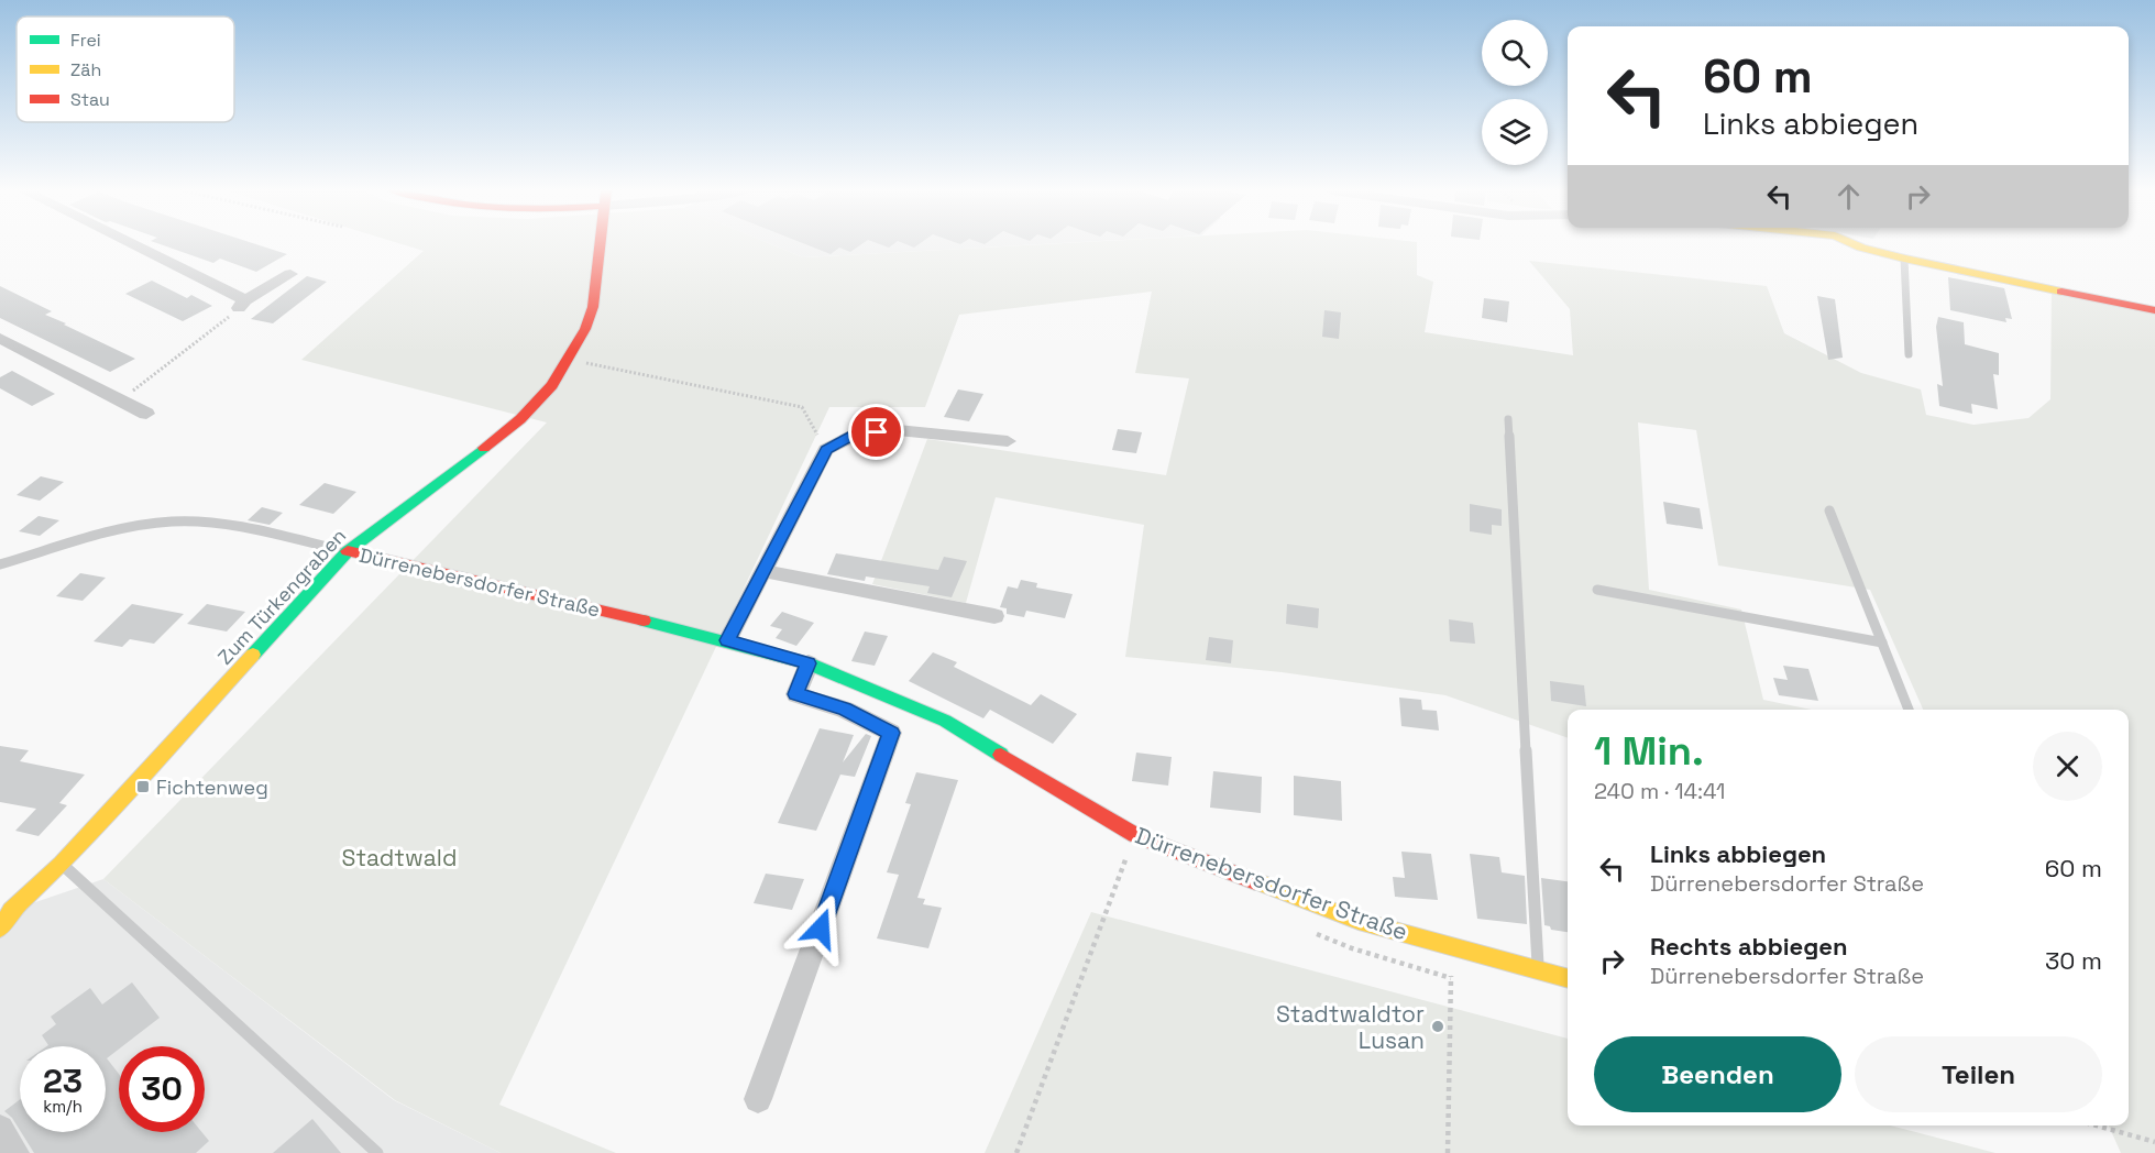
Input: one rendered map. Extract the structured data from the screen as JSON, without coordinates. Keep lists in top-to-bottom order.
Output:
{
  "streets": {
    "street": ["Dürrenebersdorfer Straße", "Zum Türkengraben"]
  },
  "crossings": [
    ["Dürrenebersdorfer Straße", "Zum Türkengraben"]
  ],
  "parks": ["Stadtwald"],
  "places": {
    "transit": ["Fichtenweg"],
    "other": ["Stadtwaldtor Lusan"]
  },
  "legend": ["Frei", "Zäh", "Stau"],
  "page": {
    "turn": ["60 m", "Links abbiegen"],
    "heading": ["1 Min.", "240 m · 14:41"],
    "list": [
      {
        "name": "Links abbiegen",
        "note": "Dürrenebersdorfer Straße",
        "value": "60 m"
      },
      {
        "name": "Rechts abbiegen",
        "note": "Dürrenebersdorfer Straße",
        "value": "30 m"
      }
    ],
    "buttons": ["Beenden", "Teilen"],
    "speed": "23 km/h",
    "limit": "30"
  }
}
